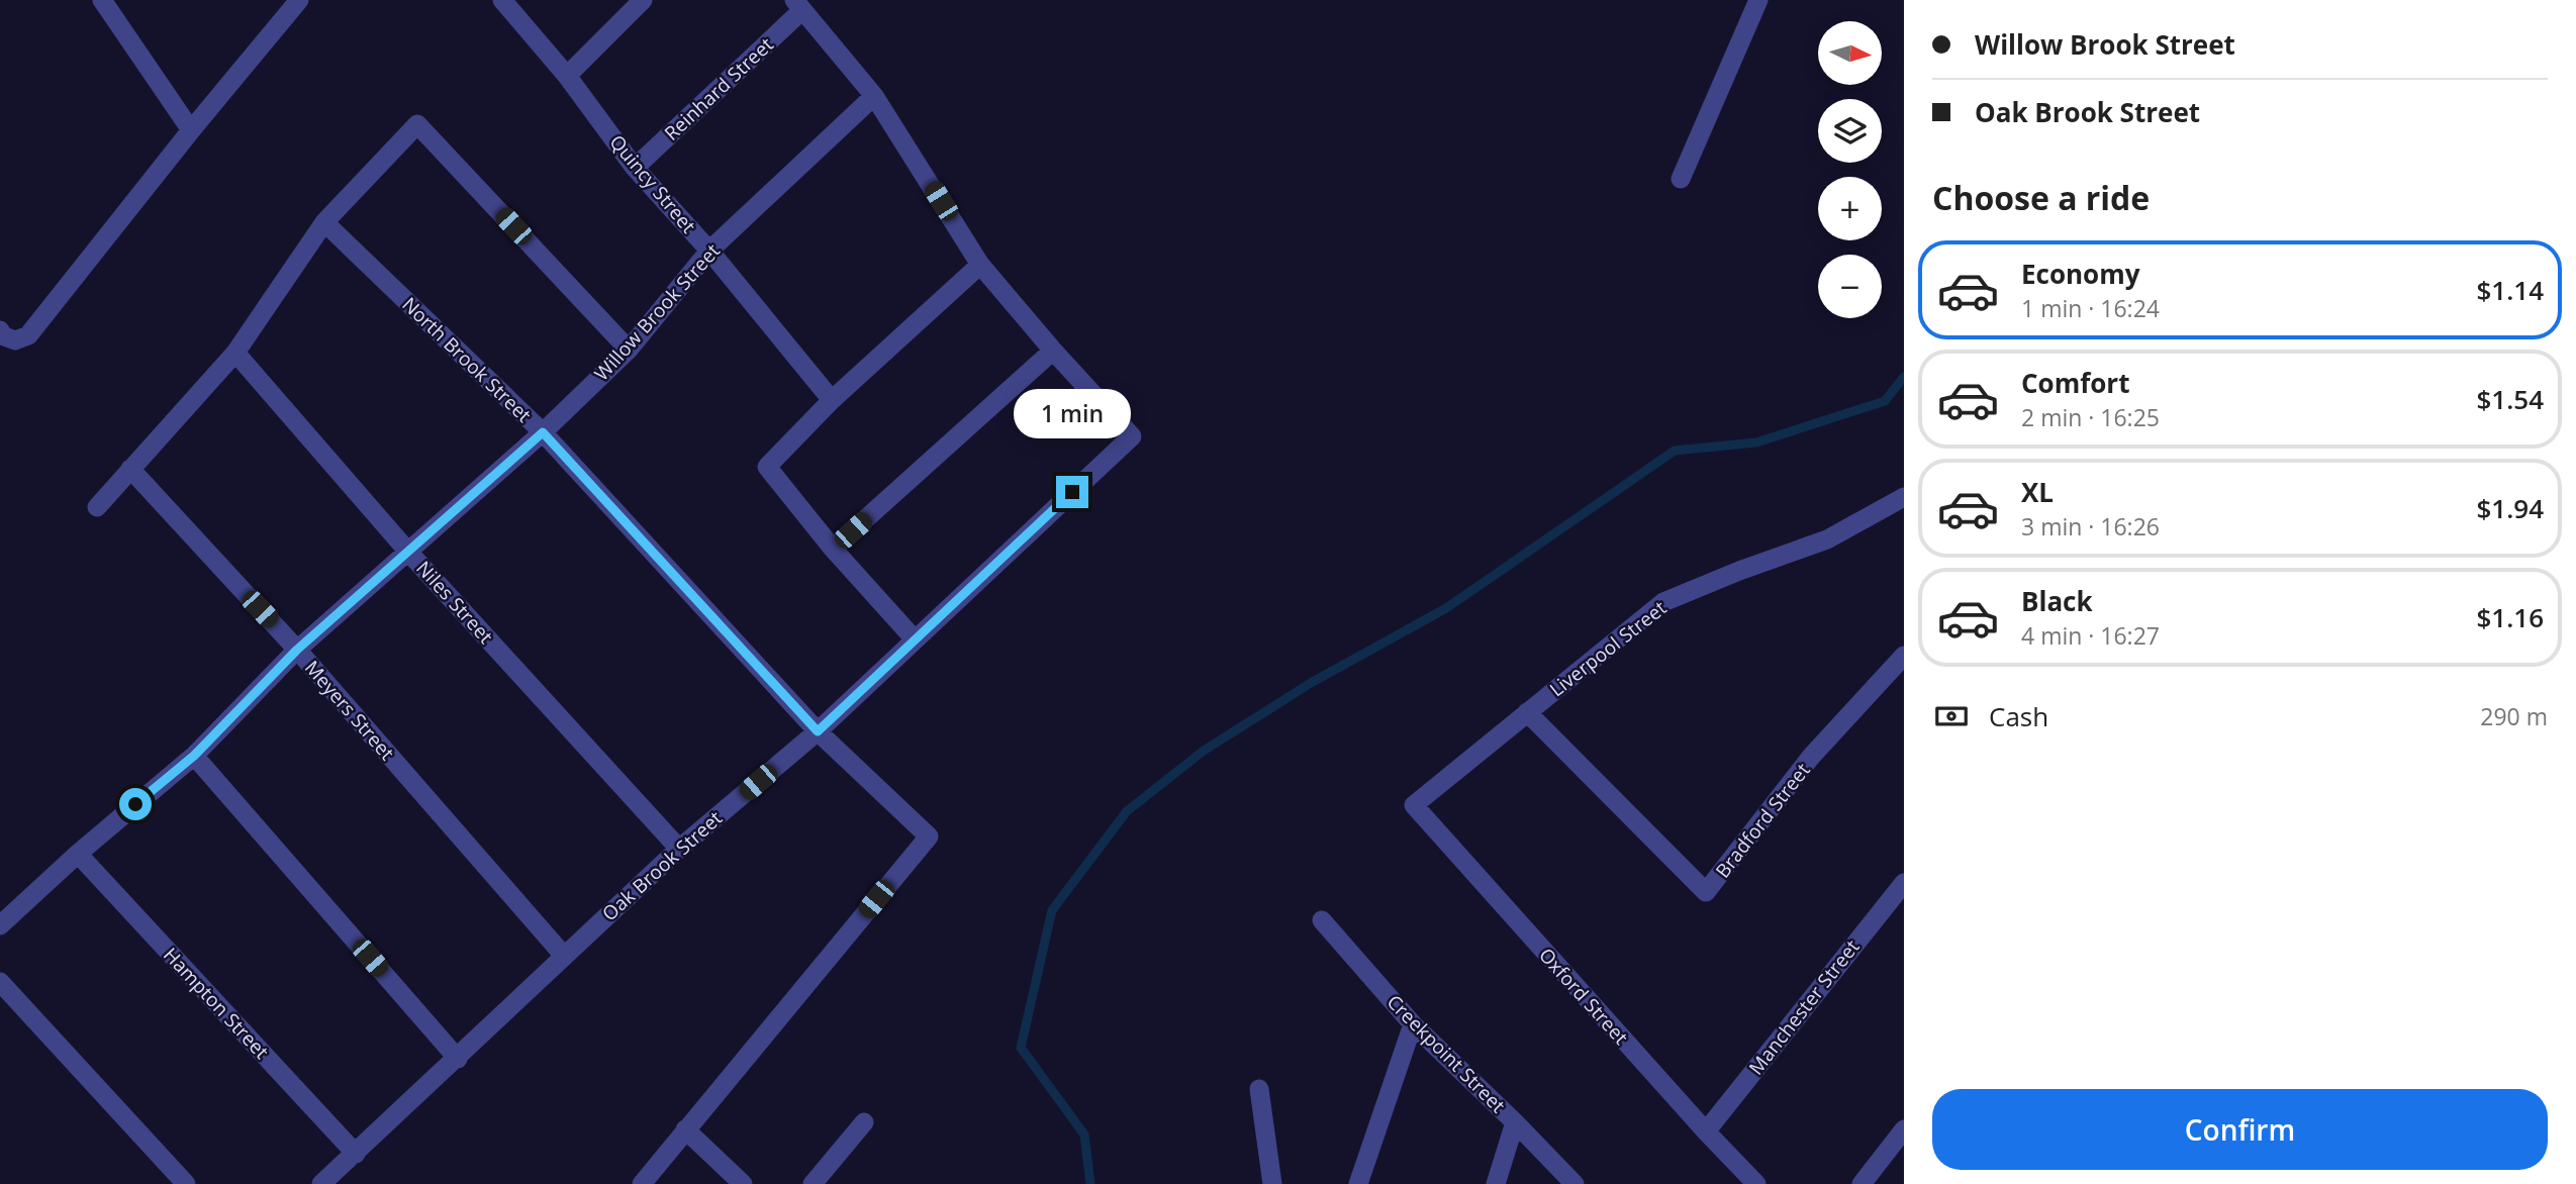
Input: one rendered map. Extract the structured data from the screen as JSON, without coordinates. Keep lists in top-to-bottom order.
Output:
{
  "streets": {
    "street": [
      "Reinhard Street",
      "Quincy Street",
      "Willow Brook Street",
      "North Brook Street",
      "Niles Street",
      "Liverpool Street",
      "Meyers Street",
      "Bradford Street",
      "Oak Brook Street",
      "Oxford Street",
      "Hampton Street",
      "Manchester Street",
      "Creekpoint Street"
    ]
  },
  "crossings": [
    ["Reinhard Street", "Quincy Street"],
    ["Quincy Street", "Willow Brook Street"],
    ["Willow Brook Street", "North Brook Street"],
    ["Willow Brook Street", "Niles Street"],
    ["Willow Brook Street", "Meyers Street"],
    ["Willow Brook Street", "Hampton Street"],
    ["North Brook Street", "Oak Brook Street"],
    ["Niles Street", "Oak Brook Street"],
    ["Liverpool Street", "Bradford Street"],
    ["Liverpool Street", "Oxford Street"],
    ["Meyers Street", "Oak Brook Street"],
    ["Oak Brook Street", "Hampton Street"],
    ["Oxford Street", "Manchester Street"]
  ],
  "north": "right",
  "page": {
    "banner": ["Willow Brook Street", "Oak Brook Street"],
    "map_buttons": ["+", "−"],
    "heading": "Choose a ride",
    "list": [
      {
        "name": "Economy",
        "note": "1 min · 16:24",
        "value": "$1.14"
      },
      {
        "name": "Comfort",
        "note": "2 min · 16:25",
        "value": "$1.54"
      },
      {
        "name": "XL",
        "note": "3 min · 16:26",
        "value": "$1.94"
      },
      {
        "name": "Black",
        "note": "4 min · 16:27",
        "value": "$1.16"
      }
    ],
    "bubble": "1 min",
    "pay": ["Cash", "290 m"],
    "buttons": "Confirm"
  }
}
